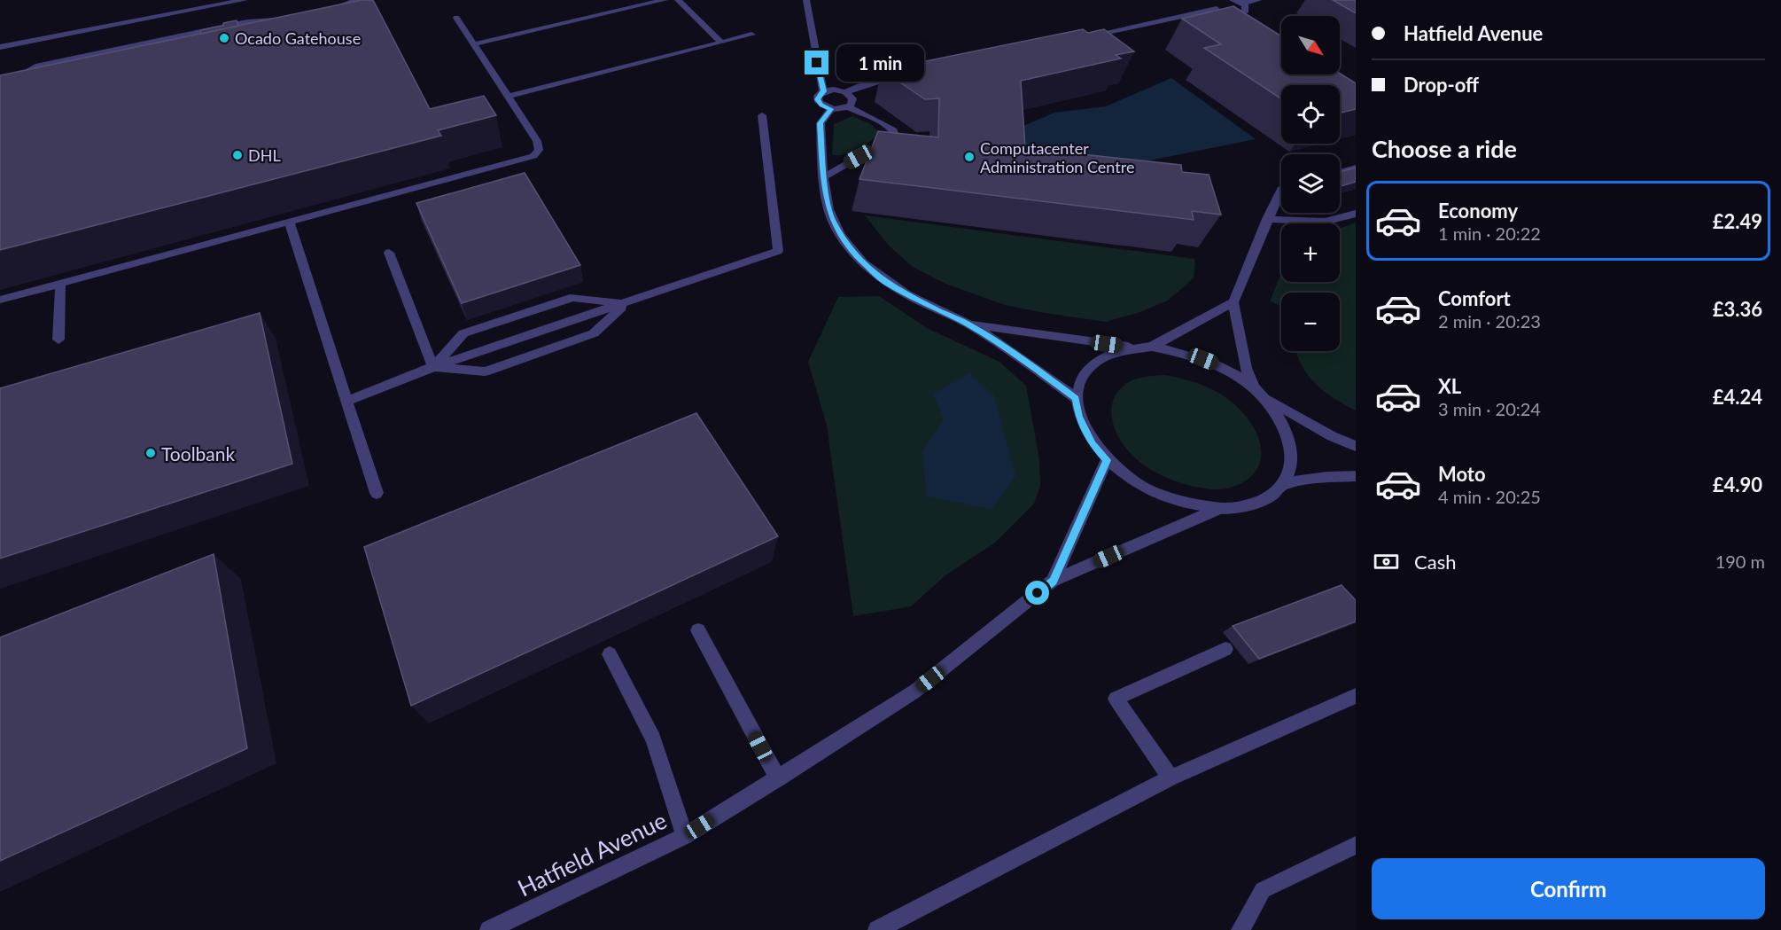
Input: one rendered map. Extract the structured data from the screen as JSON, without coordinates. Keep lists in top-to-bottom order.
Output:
{
  "streets": {
    "street": ["Hatfield Avenue"]
  },
  "places": [
    "Ocado Gatehouse",
    "DHL",
    "Computacenter Administration Centre",
    "Toolbank"
  ],
  "north": "bottom right",
  "page": {
    "banner": ["Hatfield Avenue", "Drop-off"],
    "map_buttons": ["+", "−"],
    "bubble": "1 min",
    "heading": "Choose a ride",
    "list": [
      {
        "name": "Economy",
        "note": "1 min · 20:22",
        "value": "£2.49"
      },
      {
        "name": "Comfort",
        "note": "2 min · 20:23",
        "value": "£3.36"
      },
      {
        "name": "XL",
        "note": "3 min · 20:24",
        "value": "£4.24"
      },
      {
        "name": "Moto",
        "note": "4 min · 20:25",
        "value": "£4.90"
      }
    ],
    "pay": ["Cash", "190 m"],
    "buttons": "Confirm"
  }
}
